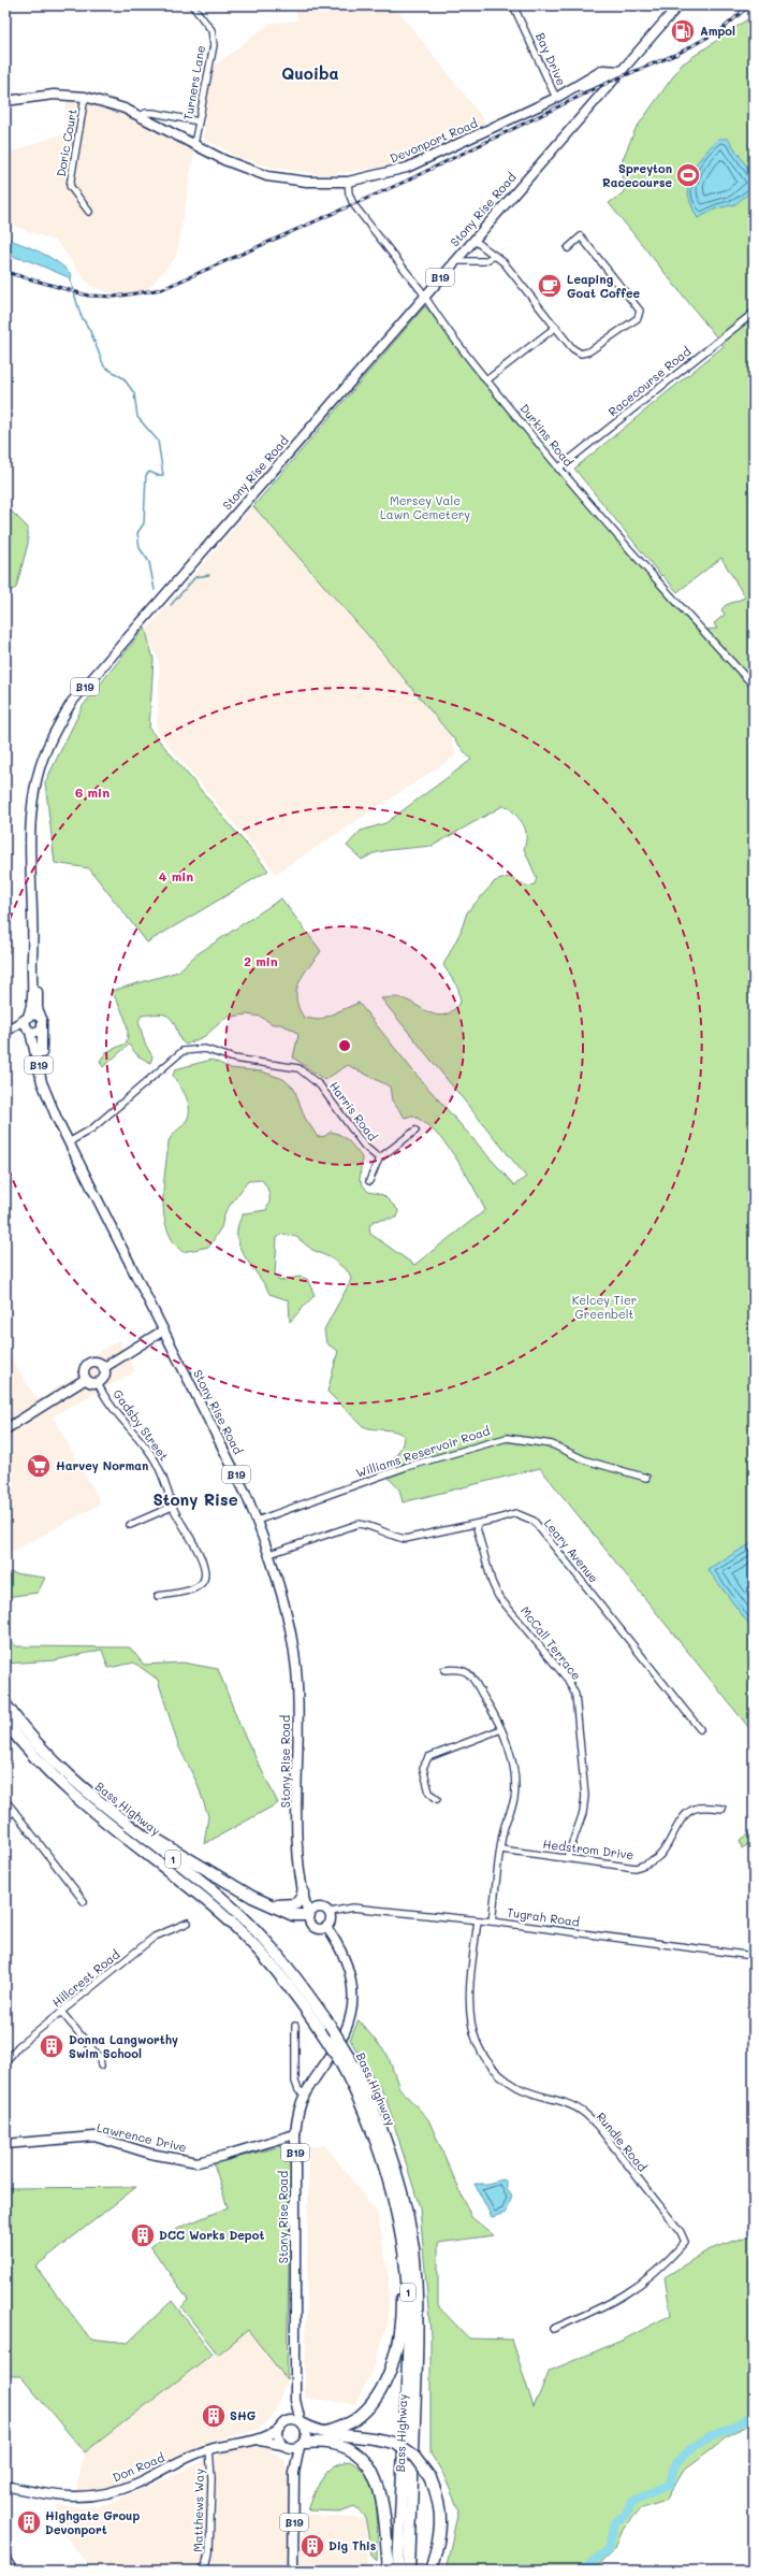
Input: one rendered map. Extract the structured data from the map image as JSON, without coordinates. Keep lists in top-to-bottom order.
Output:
{
  "streets": {
    "highway": ["Bass Highway", "1"],
    "main road": [
      "Devonport Road",
      "Stony Rise Road",
      "B19",
      "Lawrence Drive",
      "Don Road"
    ],
    "street": [
      "Bay Drive",
      "Turners Lane",
      "Doric Court",
      "Racecourse Road",
      "Durkins Road",
      "Harris Road",
      "Gadsby Street",
      "Williams Reservoir Road",
      "Leary Avenue",
      "McCall Terrace",
      "Hedstrom Drive",
      "Tugrah Road",
      "Hillcrest Road",
      "Rundle Road",
      "Matthews Way"
    ]
  },
  "crossings": [
    ["Bay Drive", "Devonport Road"],
    ["Turners Lane", "Devonport Road"],
    ["Devonport Road", "Doric Court"],
    ["Devonport Road", "Stony Rise Road"],
    ["Devonport Road", "B19"],
    ["Devonport Road", "Durkins Road"],
    ["Stony Rise Road", "B19"],
    ["Stony Rise Road", "Durkins Road"],
    ["Stony Rise Road", "Harris Road"],
    ["Stony Rise Road", "Williams Reservoir Road"],
    ["Stony Rise Road", "Leary Avenue"],
    ["Stony Rise Road", "Tugrah Road"],
    ["Stony Rise Road", "Lawrence Drive"],
    ["Stony Rise Road", "Don Road"],
    ["B19", "Tugrah Road"],
    ["B19", "Don Road"],
    ["Racecourse Road", "Durkins Road"],
    ["Leary Avenue", "McCall Terrace"],
    ["McCall Terrace", "Hedstrom Drive"],
    ["Tugrah Road", "Rundle Road"],
    ["Don Road", "Matthews Way"]
  ],
  "districts": ["Quoiba", "Stony Rise"],
  "parks": ["Mersey Vale Lawn Cemetery", "Kelcey Tier Greenbelt"],
  "places": {
    "fuel station": ["Ampol"],
    "sports": ["Spreyton Racecourse"],
    "cafe": ["Leaping Goat Coffee"],
    "supermarket": ["Harvey Norman"],
    "building": [
      "Donna Langworthy Swim School",
      "DCC Works Depot",
      "SHG",
      "Highgate Group Devonport",
      "Dig This"
    ]
  },
  "rings": ["6 min", "4 min", "2 min"]
}
